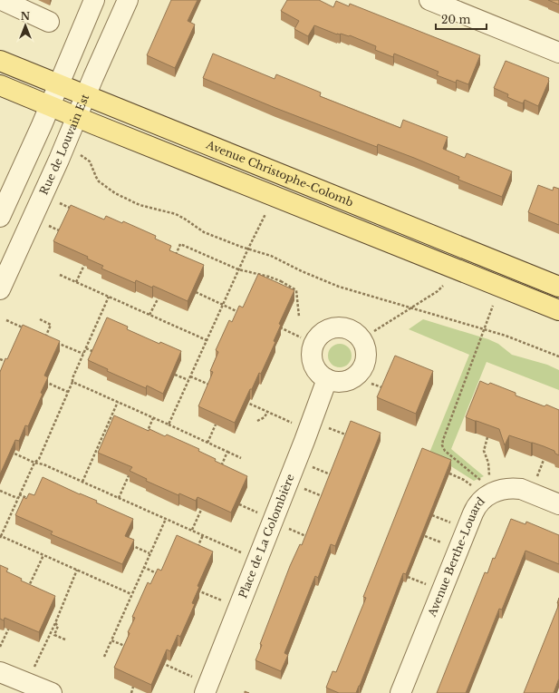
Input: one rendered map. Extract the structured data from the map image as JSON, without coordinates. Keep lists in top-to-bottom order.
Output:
{
  "streets": {
    "main road": ["Avenue Christophe-Colomb"],
    "street": ["Rue de Louvain Est", "Place de La Colombière", "Avenue Berthe-Louard"]
  },
  "crossings": [
    ["Rue de Louvain Est", "Avenue Christophe-Colomb"]
  ],
  "scale_bar": "20 m",
  "north": "top"
}
